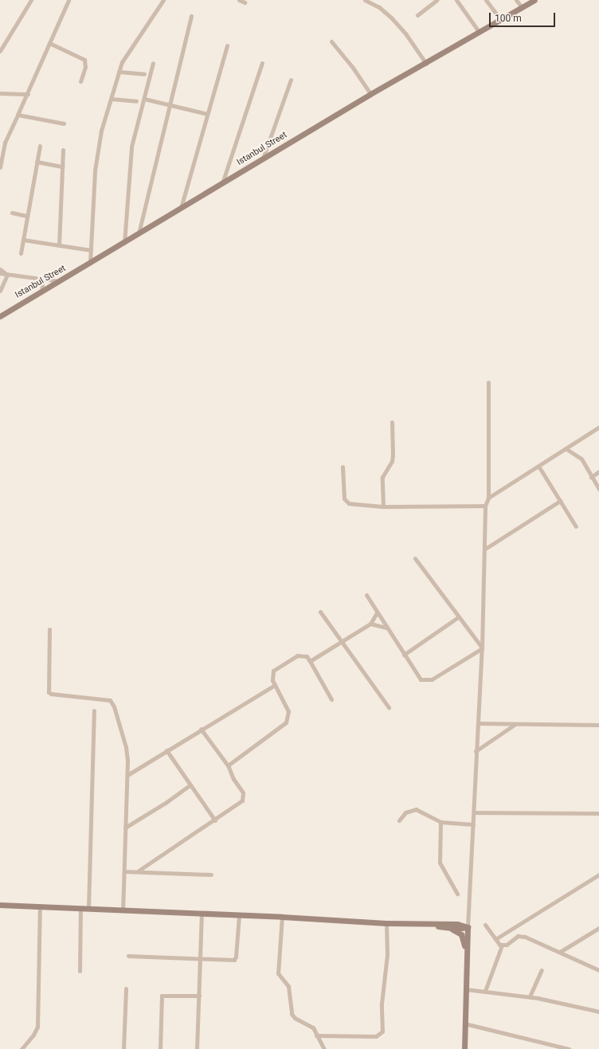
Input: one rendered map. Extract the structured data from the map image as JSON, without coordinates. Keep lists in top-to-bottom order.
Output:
{
  "streets": {
    "street": ["Istanbul Street"]
  },
  "scale_bar": "100 m"
}
